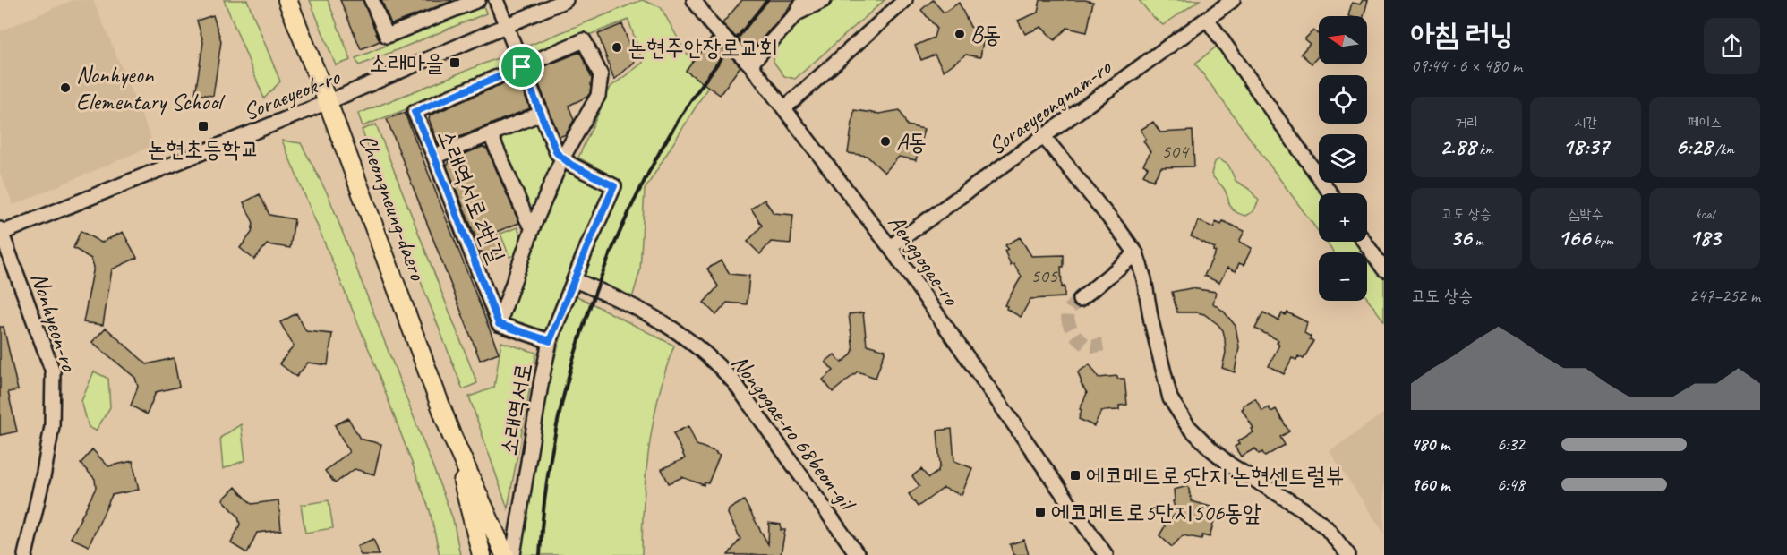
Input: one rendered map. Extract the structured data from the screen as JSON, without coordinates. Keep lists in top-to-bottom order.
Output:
{
  "streets": {
    "main road": ["Cheongneung-daero"],
    "street": [
      "Soraeyeok-ro",
      "Soraeyeongnam-ro",
      "소래역서로2번길",
      "Aenggogae-ro",
      "Nonhyeon-ro",
      "소래역서로",
      "Nongogae-ro 68beon-gil"
    ]
  },
  "crossings": [
    ["Soraeyeok-ro", "Cheongneung-daero"],
    ["Soraeyeok-ro", "Nonhyeon-ro"],
    ["Soraeyeongnam-ro", "Aenggogae-ro"],
    ["소래역서로", "Nongogae-ro 68beon-gil"]
  ],
  "places": {
    "other": [
      "B동",
      "논현주안장로교회",
      "Nonhyeon Elementary School",
      "A동"
    ],
    "transit": [
      "소래마을",
      "논현초등학교",
      "에코메트로5단지·논현센트럴뷰",
      "에코메트로5단지506동앞"
    ]
  },
  "house_numbers": ["504", "505"],
  "north": "left",
  "page": {
    "heading": ["아침 러닝", "09:44 · 6 × 480 m"],
    "map_buttons": ["+", "−"],
    "stats": [
      ["거리", "2.88 km"],
      ["시간", "18:37"],
      ["페이스", "6:28 /km"],
      ["고도 상승", "36 m"],
      ["심박수", "166 bpm"],
      ["kcal", "183"]
    ],
    "chart": ["고도 상승", "247–252 m"],
    "list": [
      {
        "name": "480 m",
        "note": "6:32"
      },
      {
        "name": "960 m",
        "note": "6:48"
      }
    ]
  }
}
